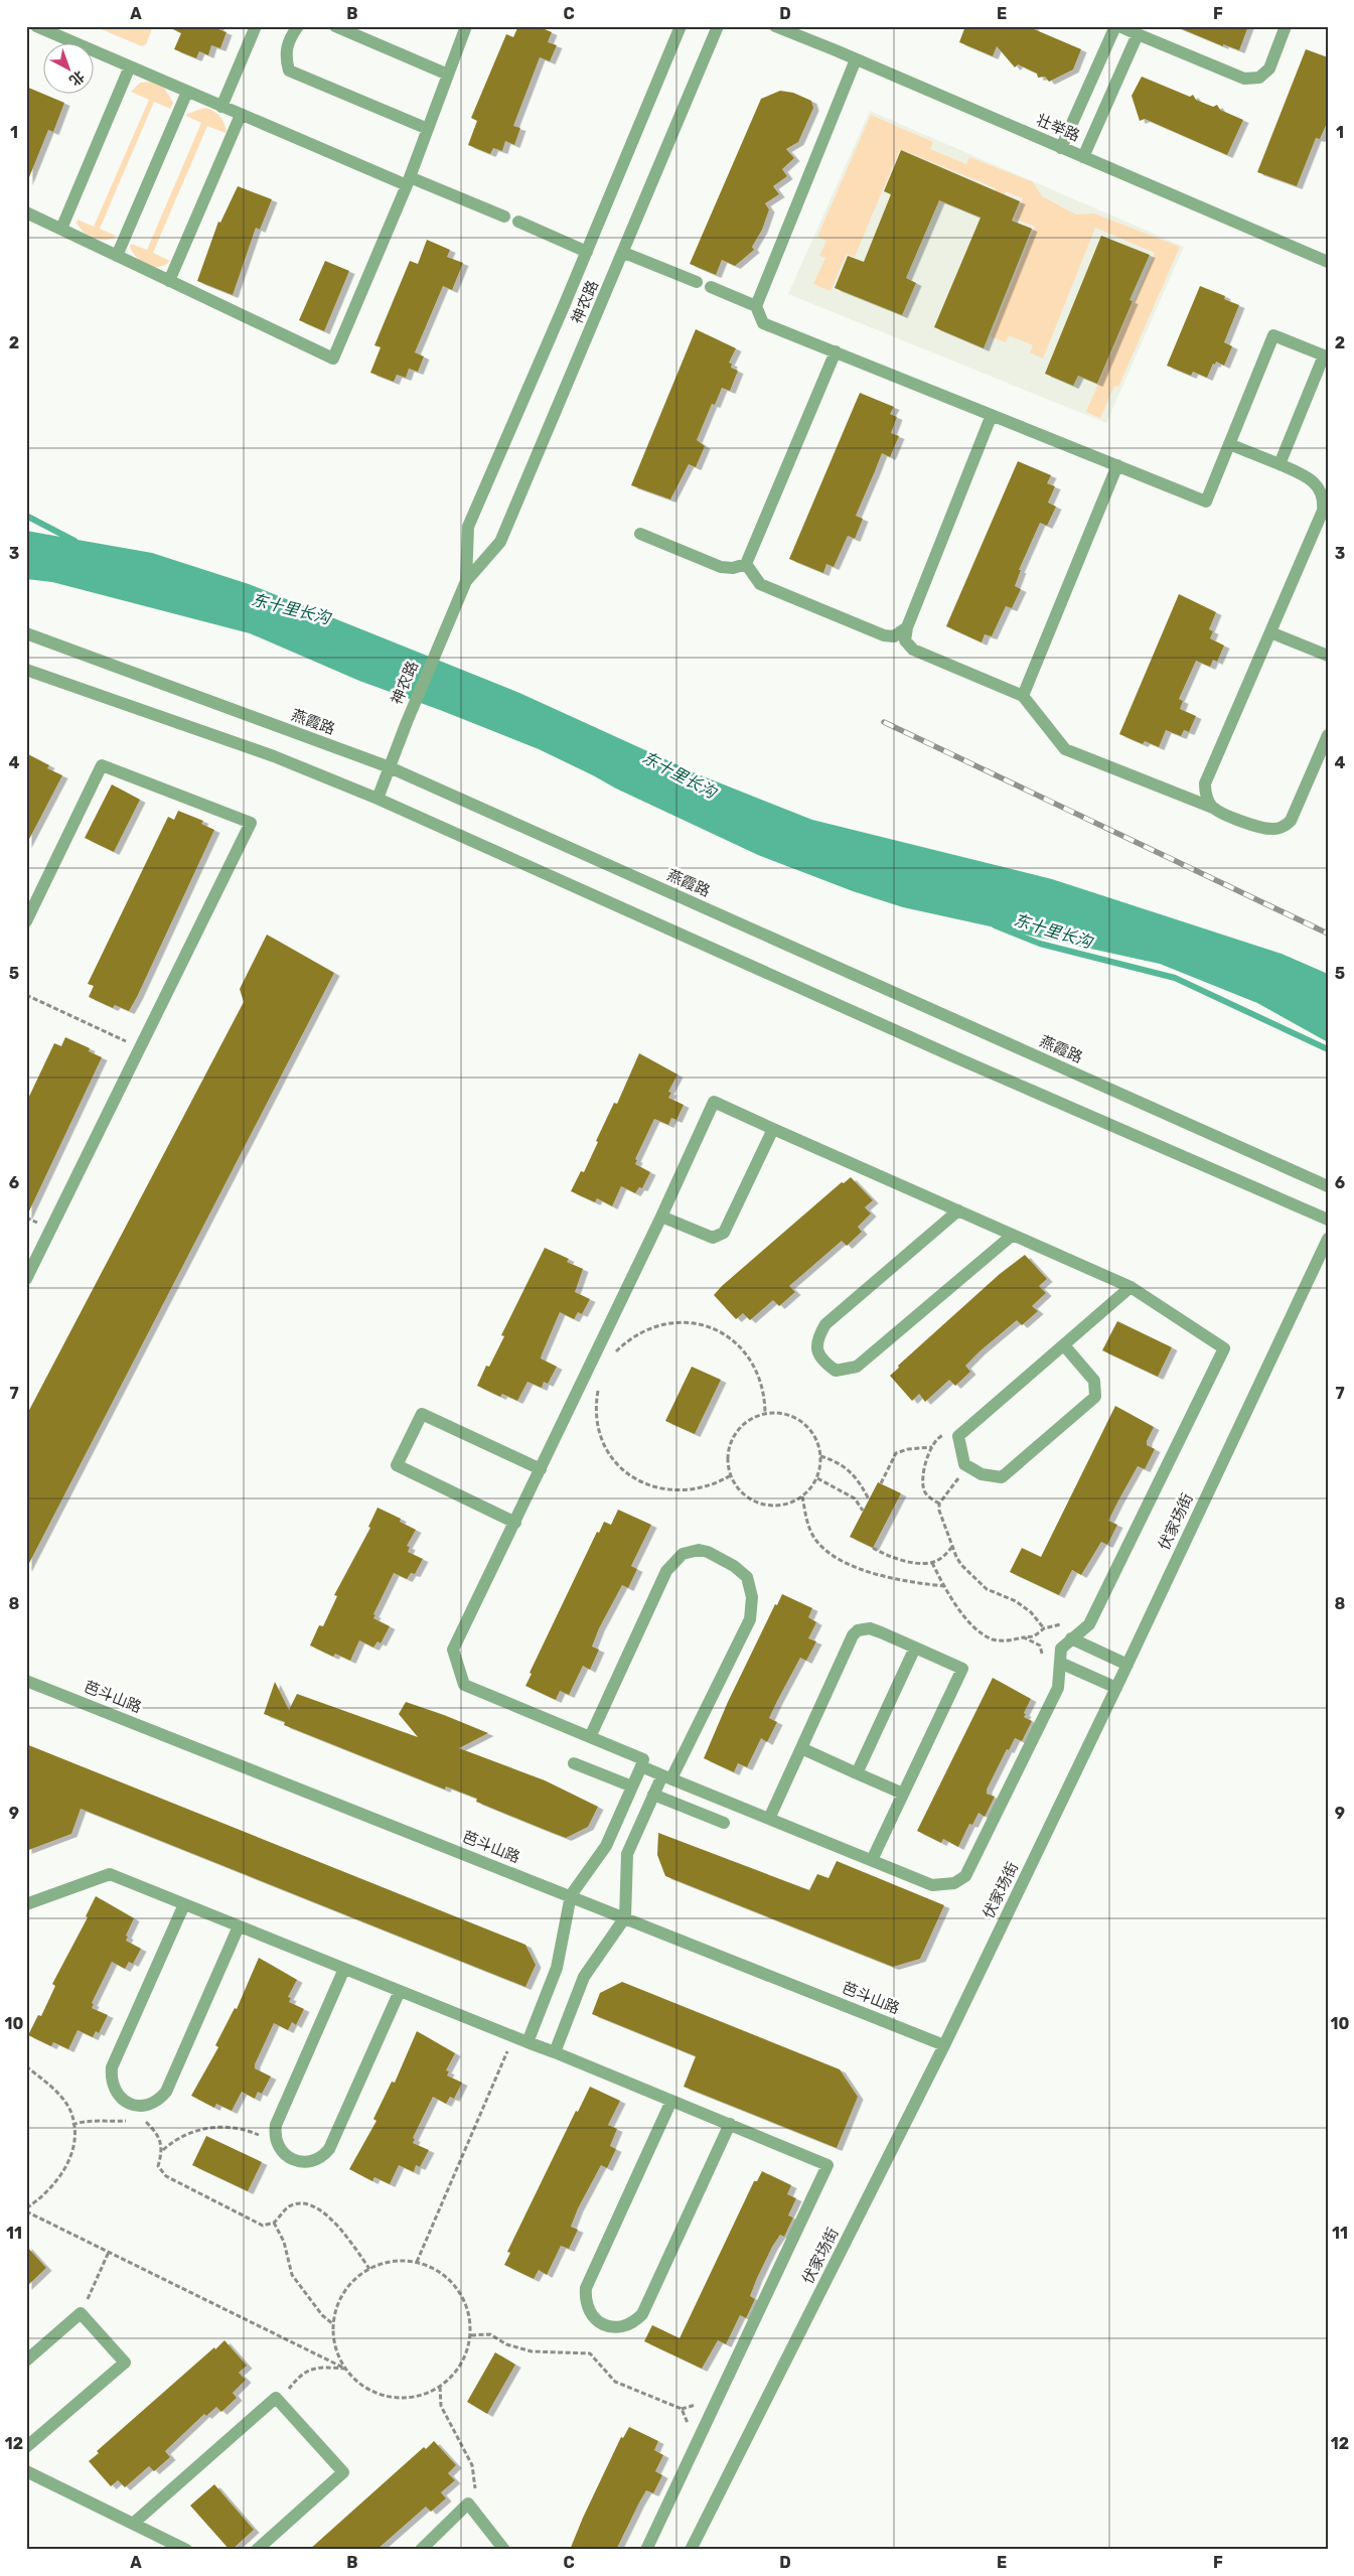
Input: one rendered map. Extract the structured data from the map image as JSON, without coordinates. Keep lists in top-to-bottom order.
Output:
{
  "streets": {
    "street": [
      "壮举路",
      "神农路",
      "燕霞路",
      "伏家场街",
      "芭斗山路"
    ]
  },
  "crossings": [
    ["神农路", "燕霞路"],
    ["伏家场街", "芭斗山路"]
  ],
  "water": ["东十里长沟"],
  "north": "bottom right",
  "grid": {
    "columns": [
      "A",
      "B",
      "C",
      "D",
      "E",
      "F"
    ],
    "rows": [
      "1",
      "2",
      "3",
      "4",
      "5",
      "6",
      "7",
      "8",
      "9",
      "10",
      "11",
      "12"
    ]
  }
}
